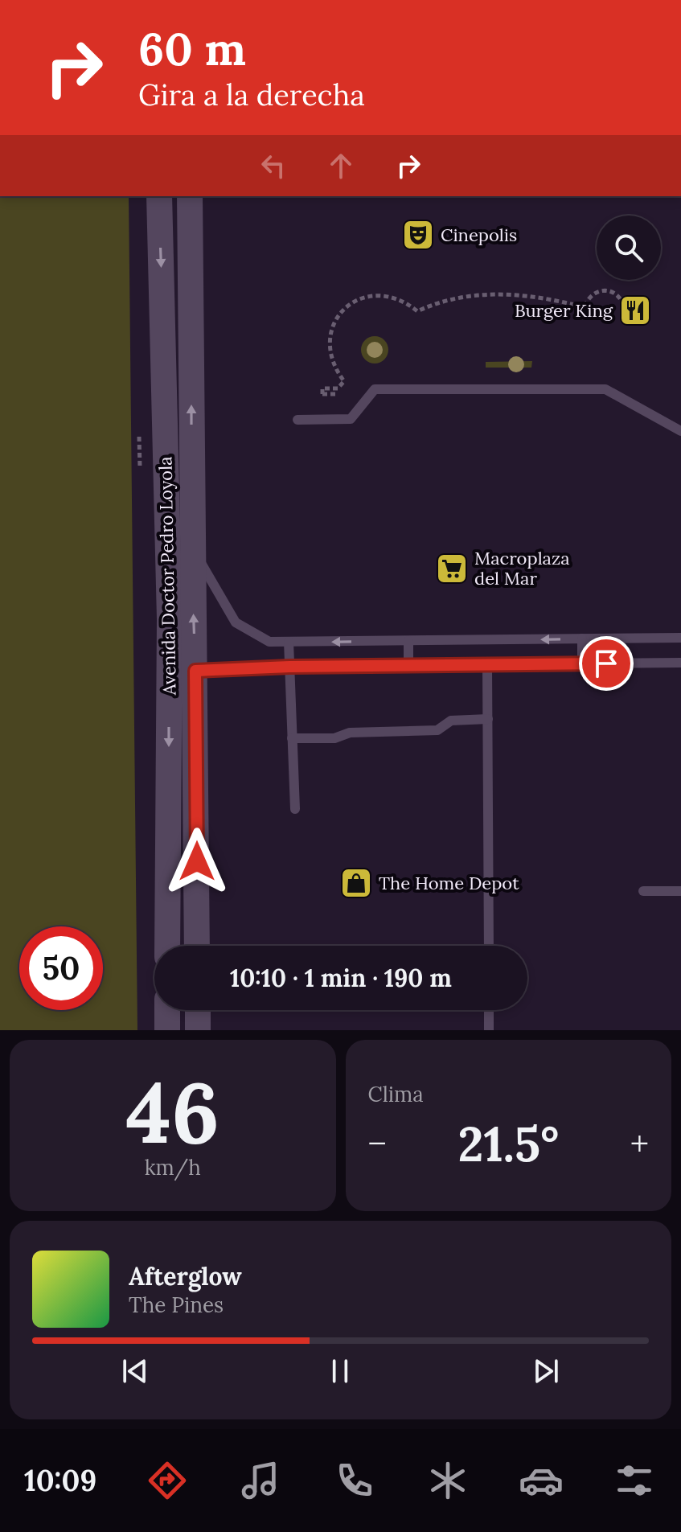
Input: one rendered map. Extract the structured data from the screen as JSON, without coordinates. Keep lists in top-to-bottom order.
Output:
{
  "streets": {
    "main road": ["Avenida Doctor Pedro Loyola"]
  },
  "places": {
    "theatre": ["Cinepolis"],
    "restaurant": ["Burger King"],
    "supermarket": ["Macroplaza del Mar"],
    "shop": ["The Home Depot"]
  },
  "page": {
    "turn": ["60 m", "Gira a la derecha"],
    "limit": "50",
    "trip": "10:10 · 1 min · 190 m",
    "tile": [
      ["46", "km/h"],
      "Clima"
    ],
    "heat": ["−", "21.5°", "+"],
    "song": ["Afterglow", "The Pines"],
    "tabs": "10:09"
  }
}
